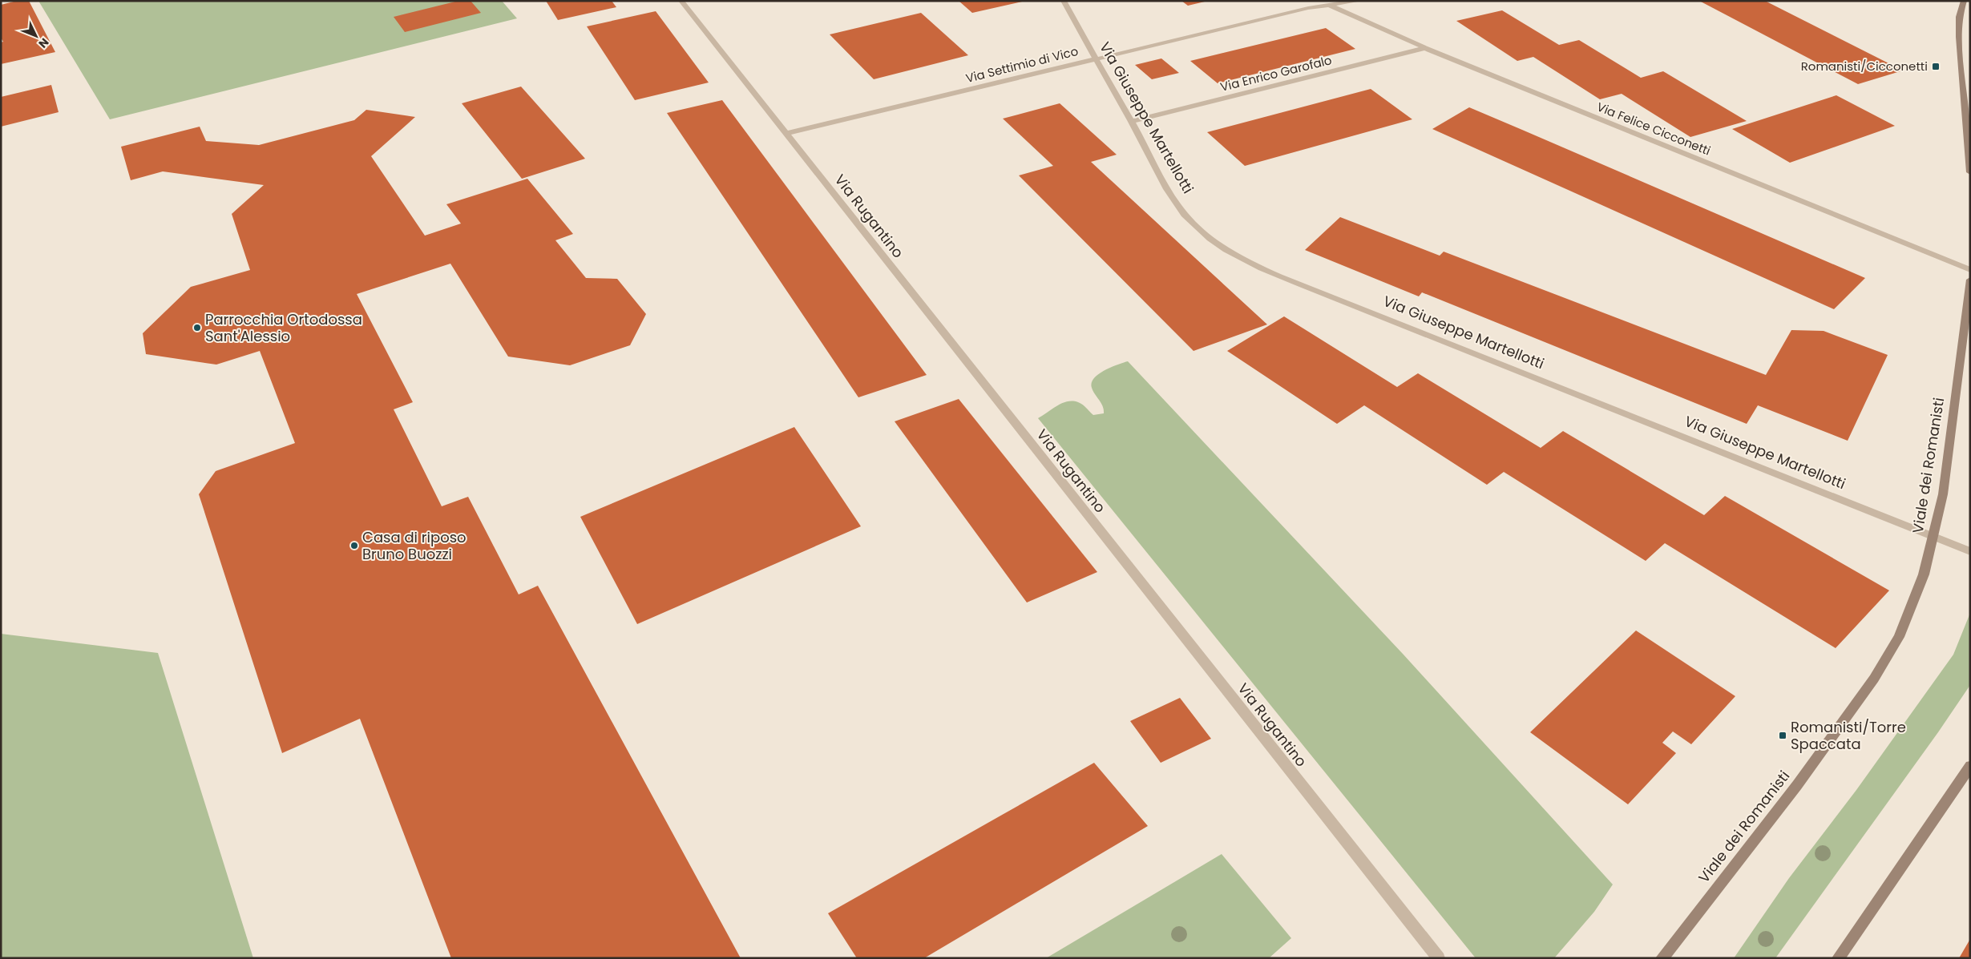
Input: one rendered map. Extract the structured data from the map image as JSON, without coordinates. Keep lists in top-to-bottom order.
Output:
{
  "streets": {
    "street": [
      "Via Settimio di Vico",
      "Via Enrico Garofalo",
      "Via Giuseppe Martellotti",
      "Via Felice Cicconetti",
      "Via Rugantino",
      "Viale dei Romanisti"
    ]
  },
  "crossings": [
    ["Via Settimio di Vico", "Via Giuseppe Martellotti"],
    ["Via Settimio di Vico", "Via Felice Cicconetti"],
    ["Via Settimio di Vico", "Via Rugantino"],
    ["Via Enrico Garofalo", "Via Giuseppe Martellotti"],
    ["Via Enrico Garofalo", "Via Felice Cicconetti"],
    ["Via Giuseppe Martellotti", "Viale dei Romanisti"]
  ],
  "places": {
    "transit": ["Romanisti/Cicconetti", "Romanisti/Torre Spaccata"],
    "other": ["Parrocchia Ortodossa Sant'Alessio", "Casa di riposo Bruno Buozzi"]
  },
  "north": "bottom right"
}
